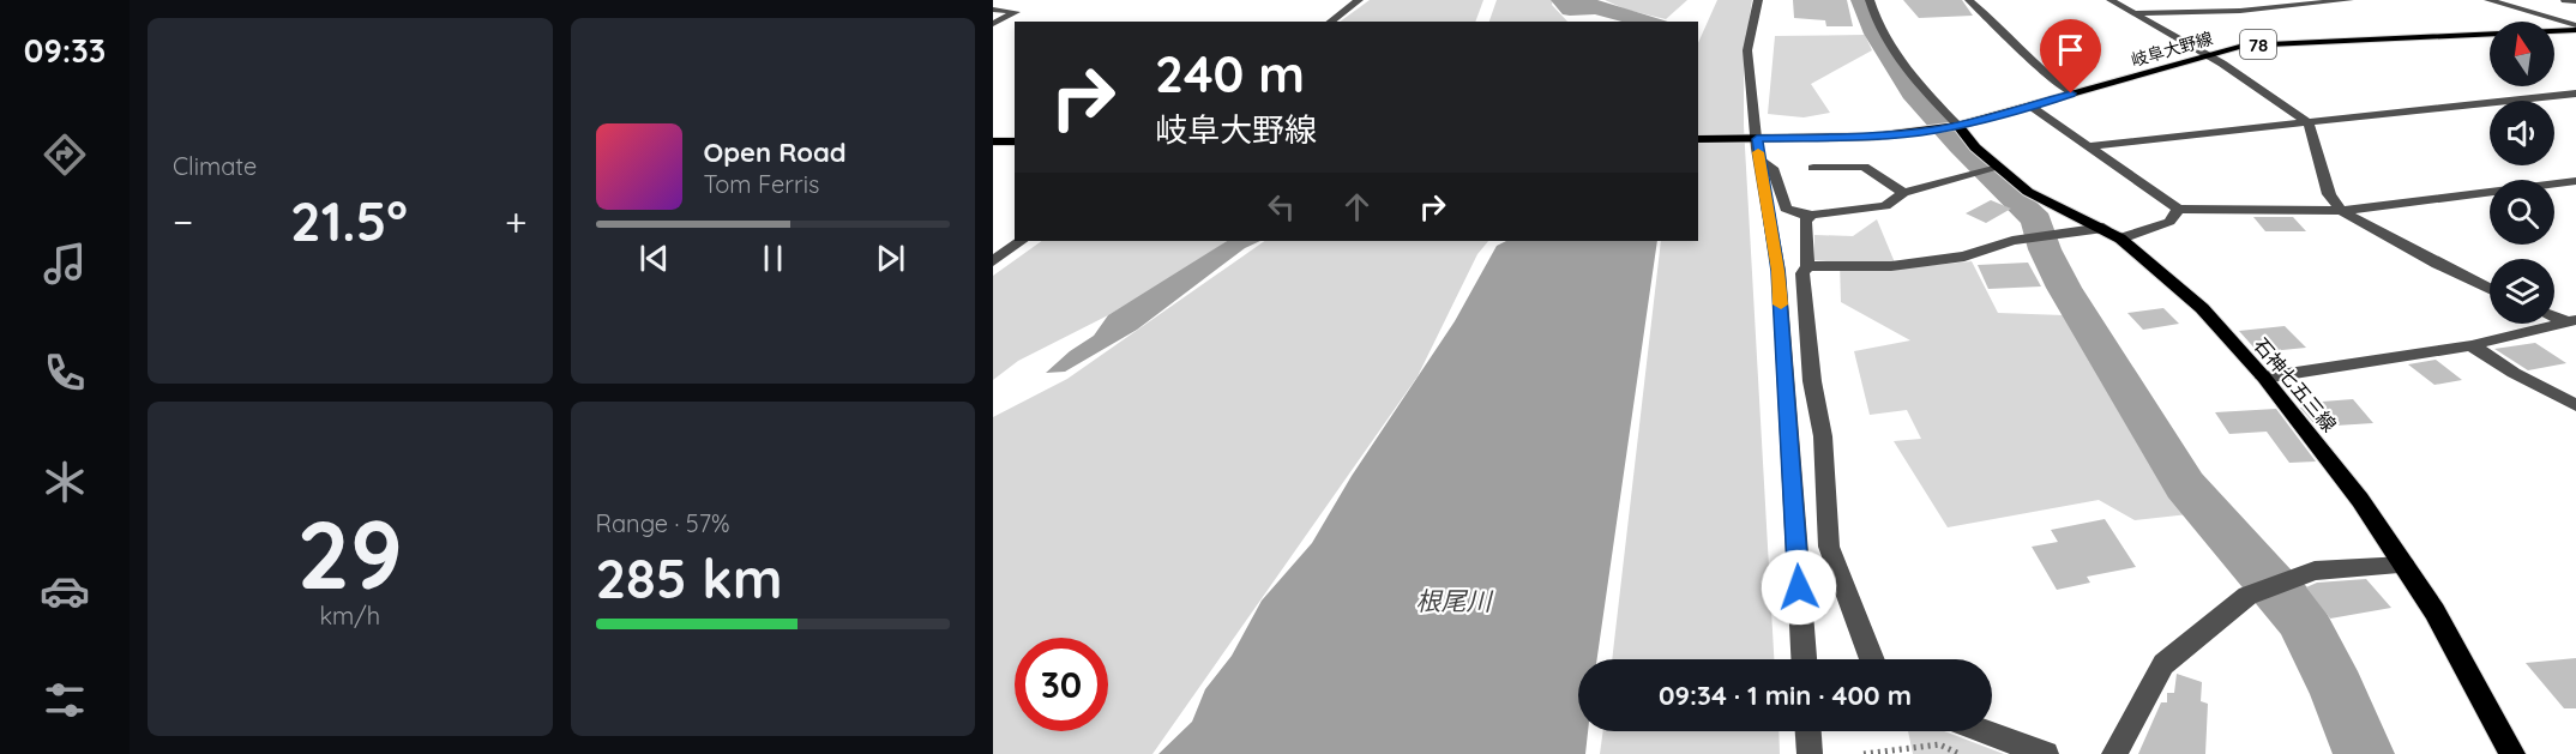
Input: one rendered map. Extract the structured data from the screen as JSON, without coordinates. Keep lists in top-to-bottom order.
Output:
{
  "streets": {
    "main road": ["78", "岐阜大野線", "石神七五三線"]
  },
  "crossings": [
    ["岐阜大野線", "石神七五三線"]
  ],
  "water": ["根尾川"],
  "north": "top",
  "page": {
    "tabs": "09:33",
    "tile": [
      "Climate",
      ["29", "km/h"],
      ["Range · 57%", "285 km"]
    ],
    "turn": ["240 m", "岐阜大野線"],
    "song": ["Open Road", "Tom Ferris"],
    "heat": ["−", "21.5°", "+"],
    "limit": "30",
    "trip": "09:34 · 1 min · 400 m"
  }
}
